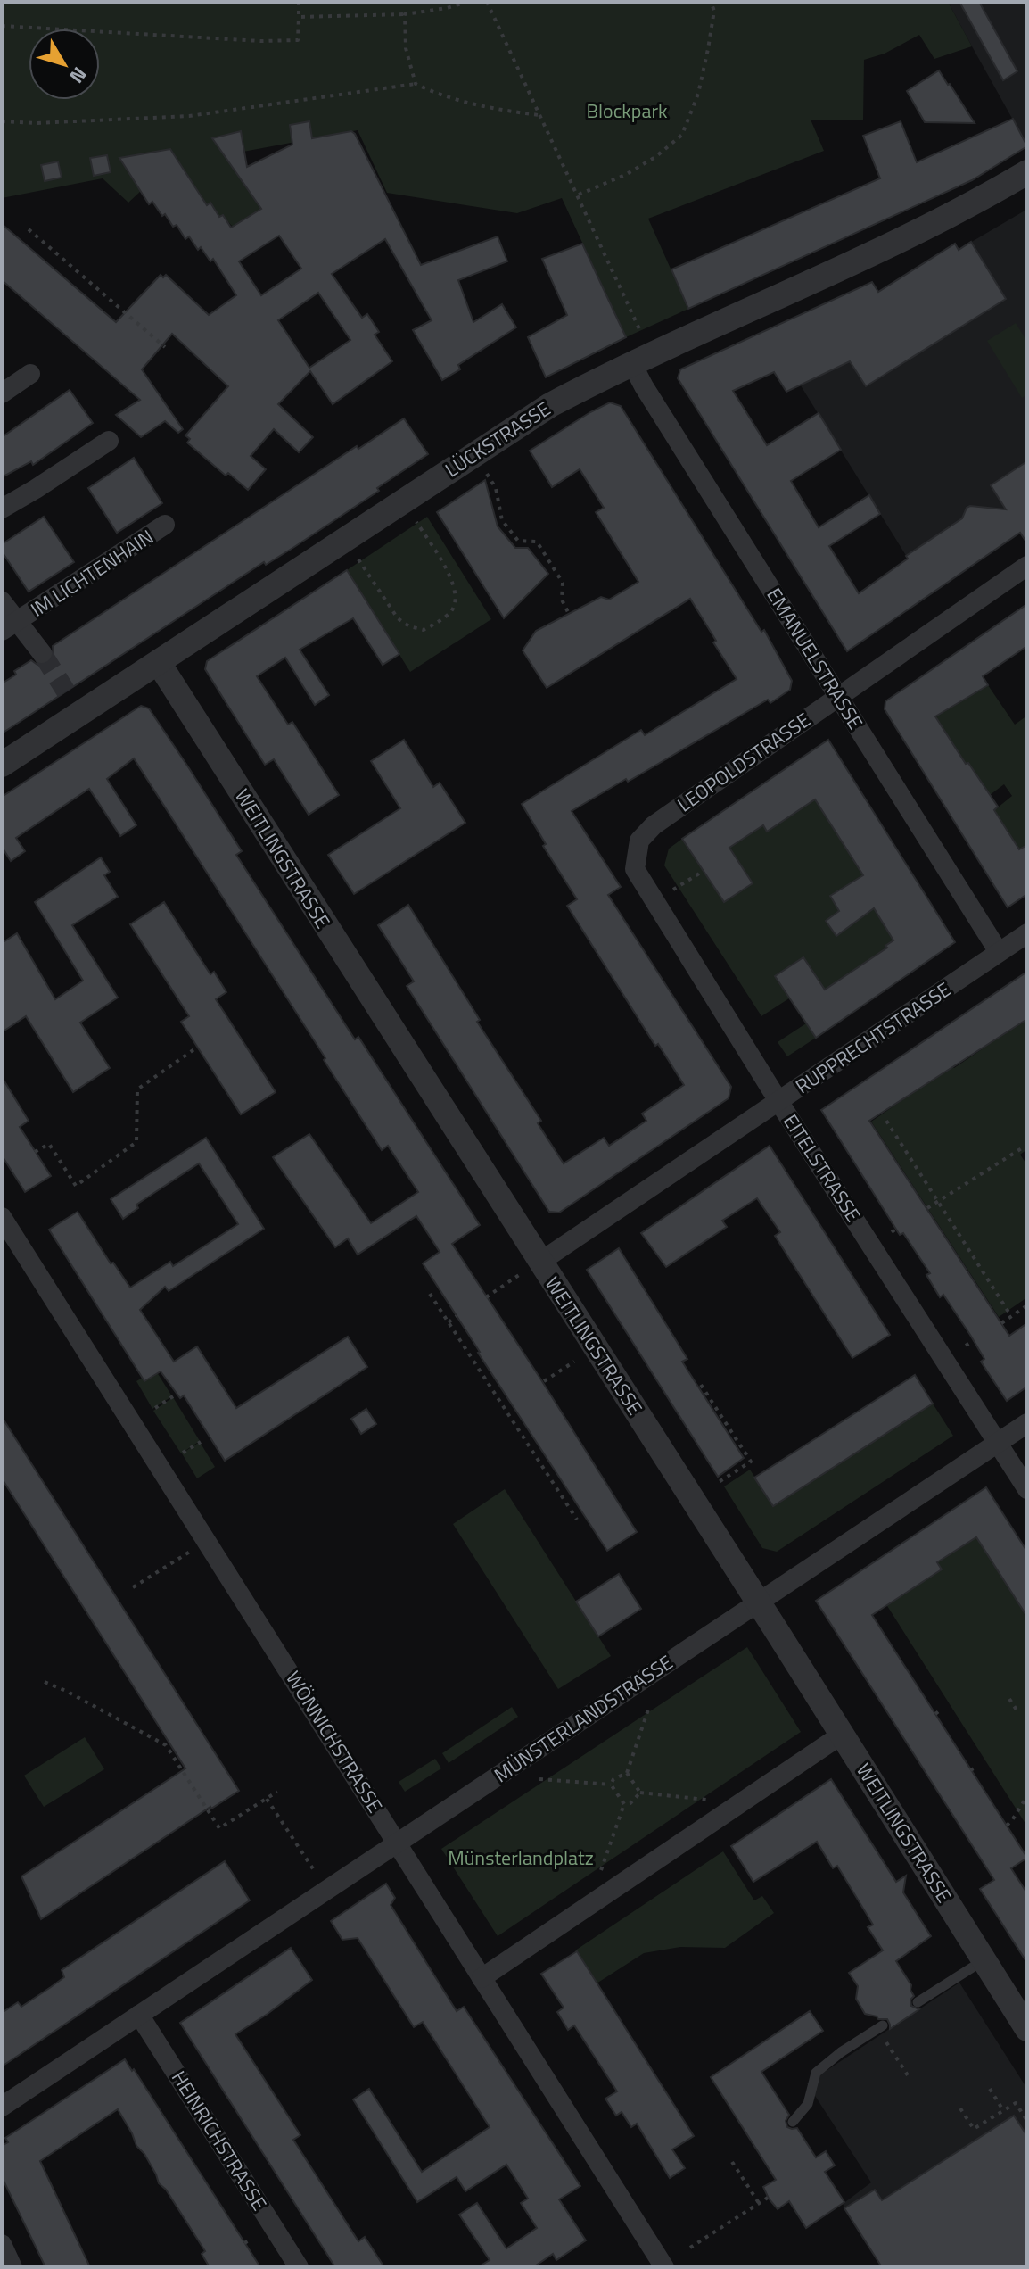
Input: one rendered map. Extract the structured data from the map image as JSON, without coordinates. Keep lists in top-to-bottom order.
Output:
{
  "streets": {
    "street": [
      "LÜCKSTRASSE",
      "IM LICHTENHAIN",
      "EMANUELSTRASSE",
      "LEOPOLDSTRASSE",
      "WEITLINGSTRASSE",
      "RUPPRECHTSTRASSE",
      "EITELSTRASSE",
      "MÜNSTERLANDSTRASSE",
      "WÖNNICHSTRASSE",
      "HEINRICHSTRASSE"
    ]
  },
  "crossings": [
    ["LÜCKSTRASSE", "EMANUELSTRASSE"],
    ["LÜCKSTRASSE", "WEITLINGSTRASSE"],
    ["EMANUELSTRASSE", "LEOPOLDSTRASSE"],
    ["EMANUELSTRASSE", "RUPPRECHTSTRASSE"],
    ["LEOPOLDSTRASSE", "EITELSTRASSE"],
    ["WEITLINGSTRASSE", "RUPPRECHTSTRASSE"],
    ["WEITLINGSTRASSE", "MÜNSTERLANDSTRASSE"],
    ["RUPPRECHTSTRASSE", "EITELSTRASSE"],
    ["EITELSTRASSE", "MÜNSTERLANDSTRASSE"],
    ["MÜNSTERLANDSTRASSE", "WÖNNICHSTRASSE"],
    ["MÜNSTERLANDSTRASSE", "HEINRICHSTRASSE"]
  ],
  "parks": ["Blockpark", "Münsterlandplatz"],
  "north": "bottom right"
}
